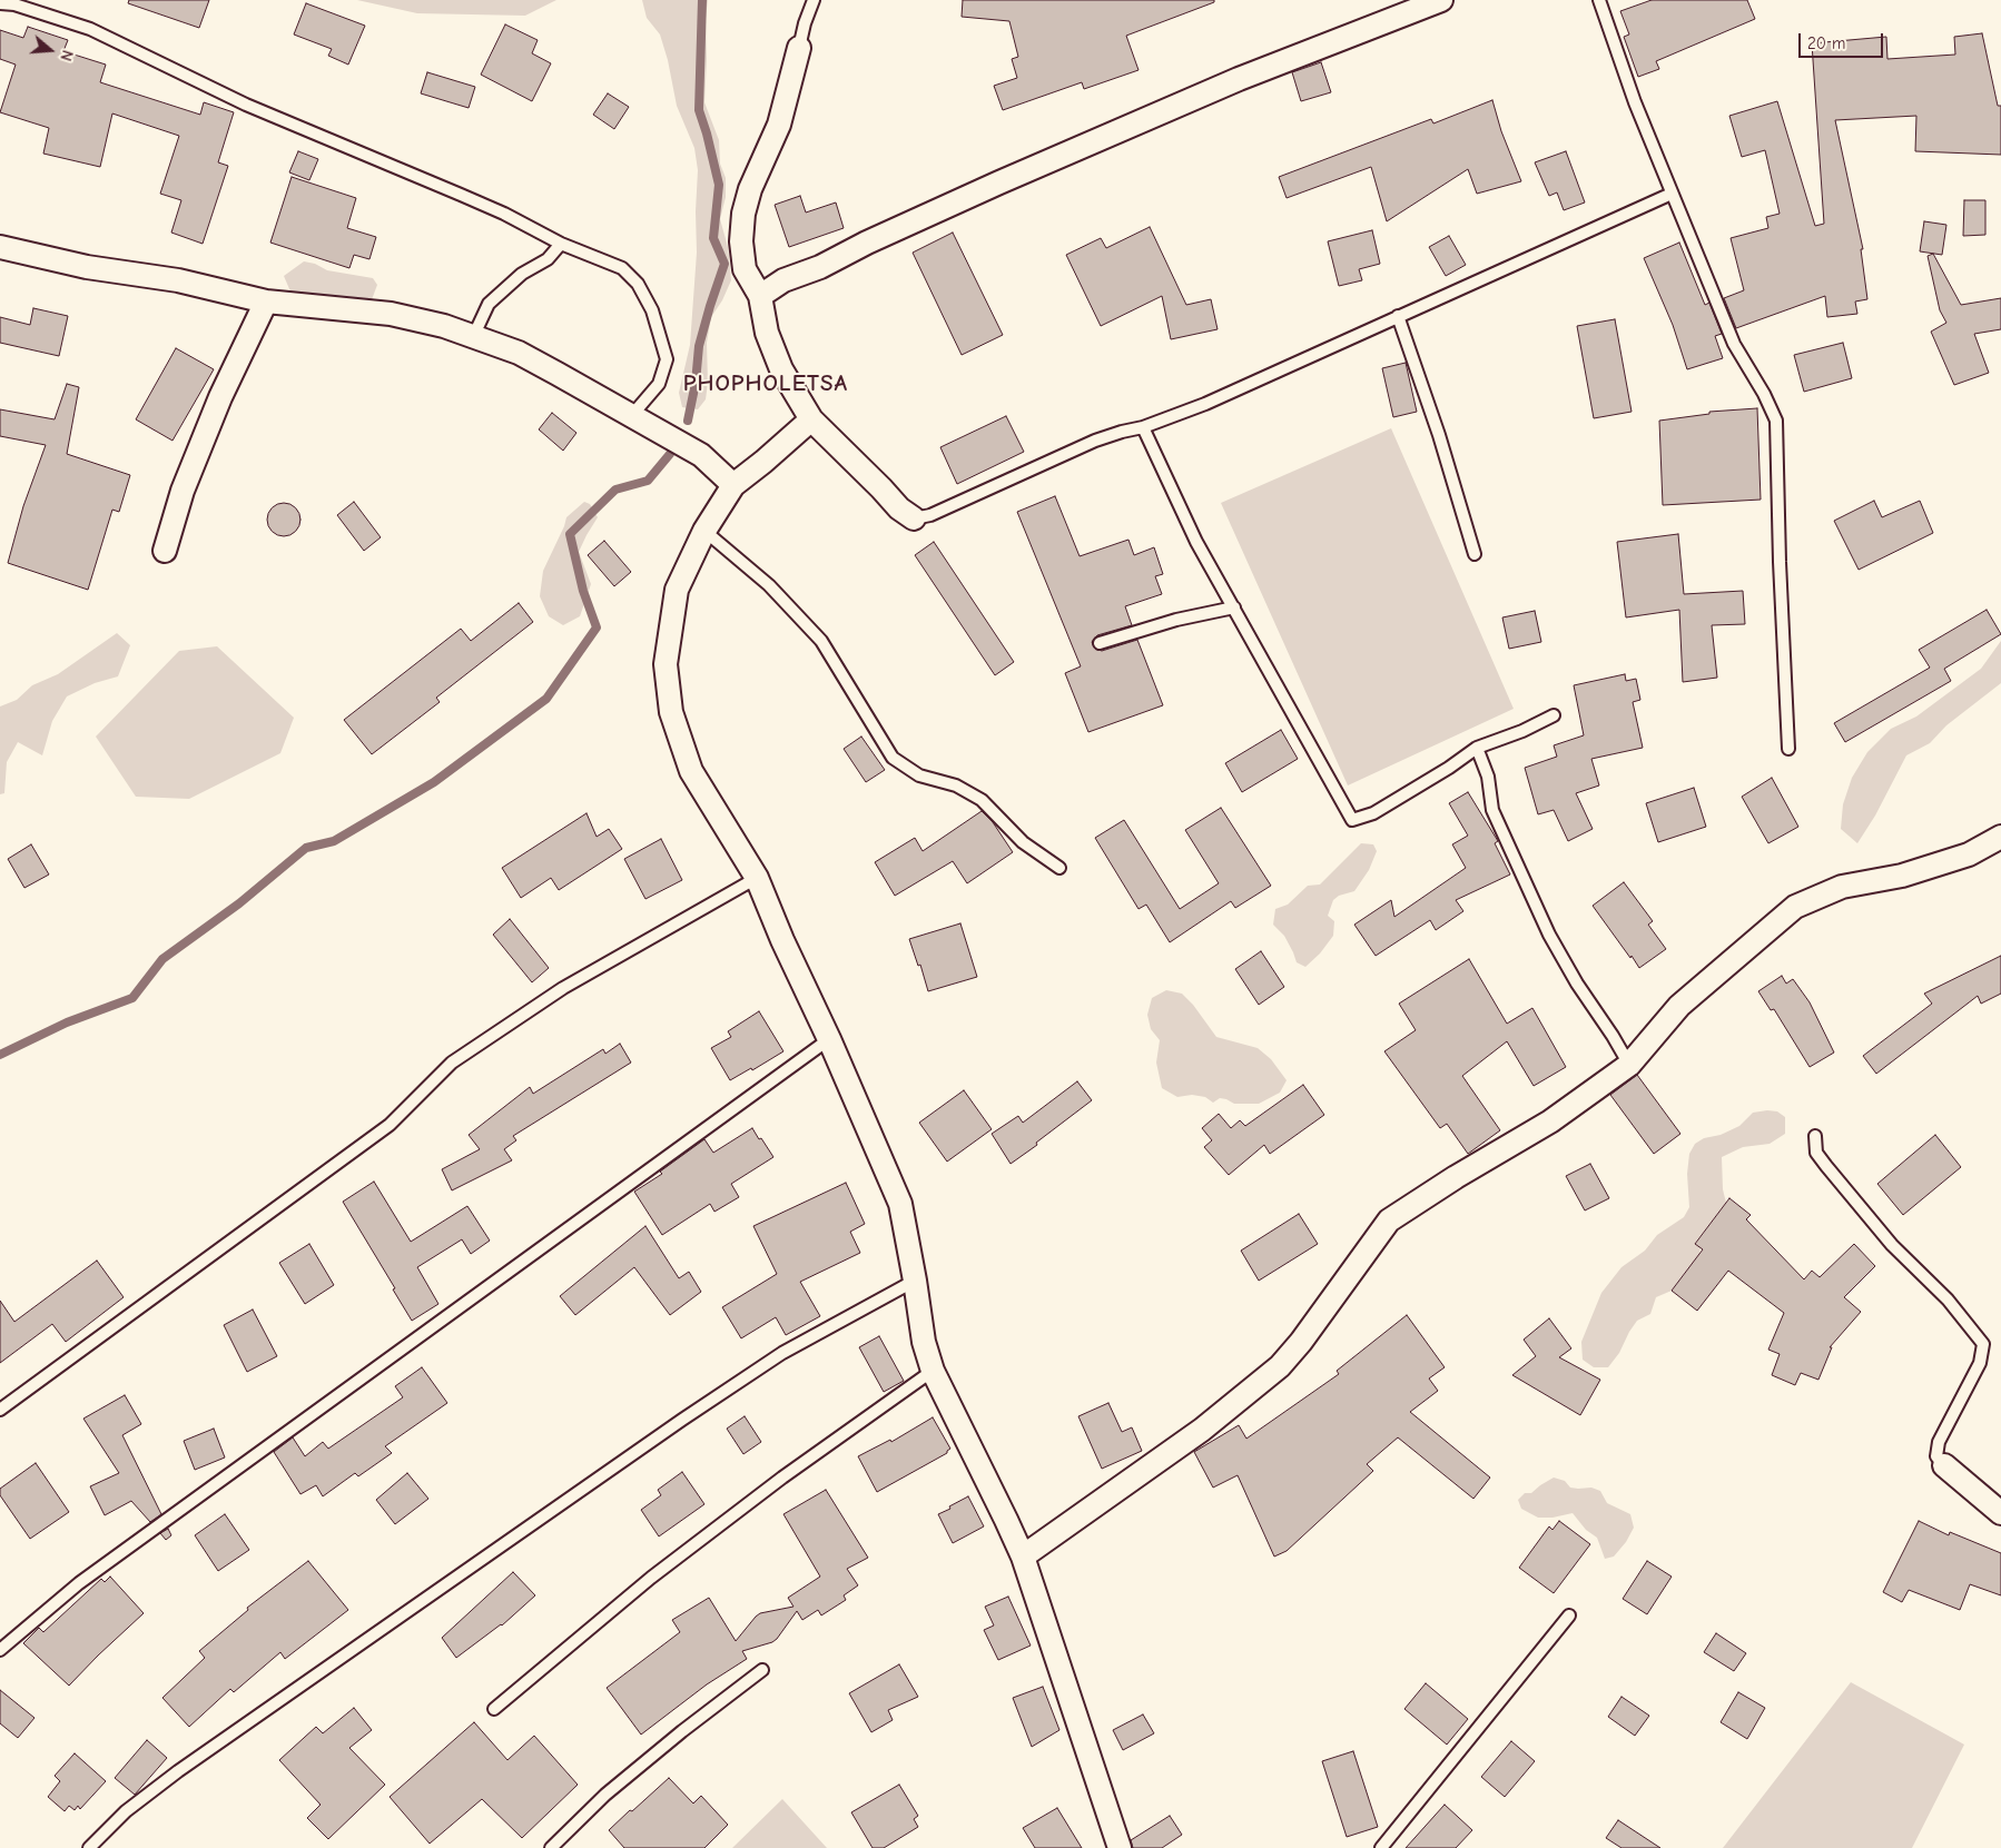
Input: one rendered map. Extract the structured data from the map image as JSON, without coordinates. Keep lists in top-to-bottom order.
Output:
{
  "districts": ["PHOPHOLETSA"],
  "scale_bar": "20 m",
  "north": "right"
}
